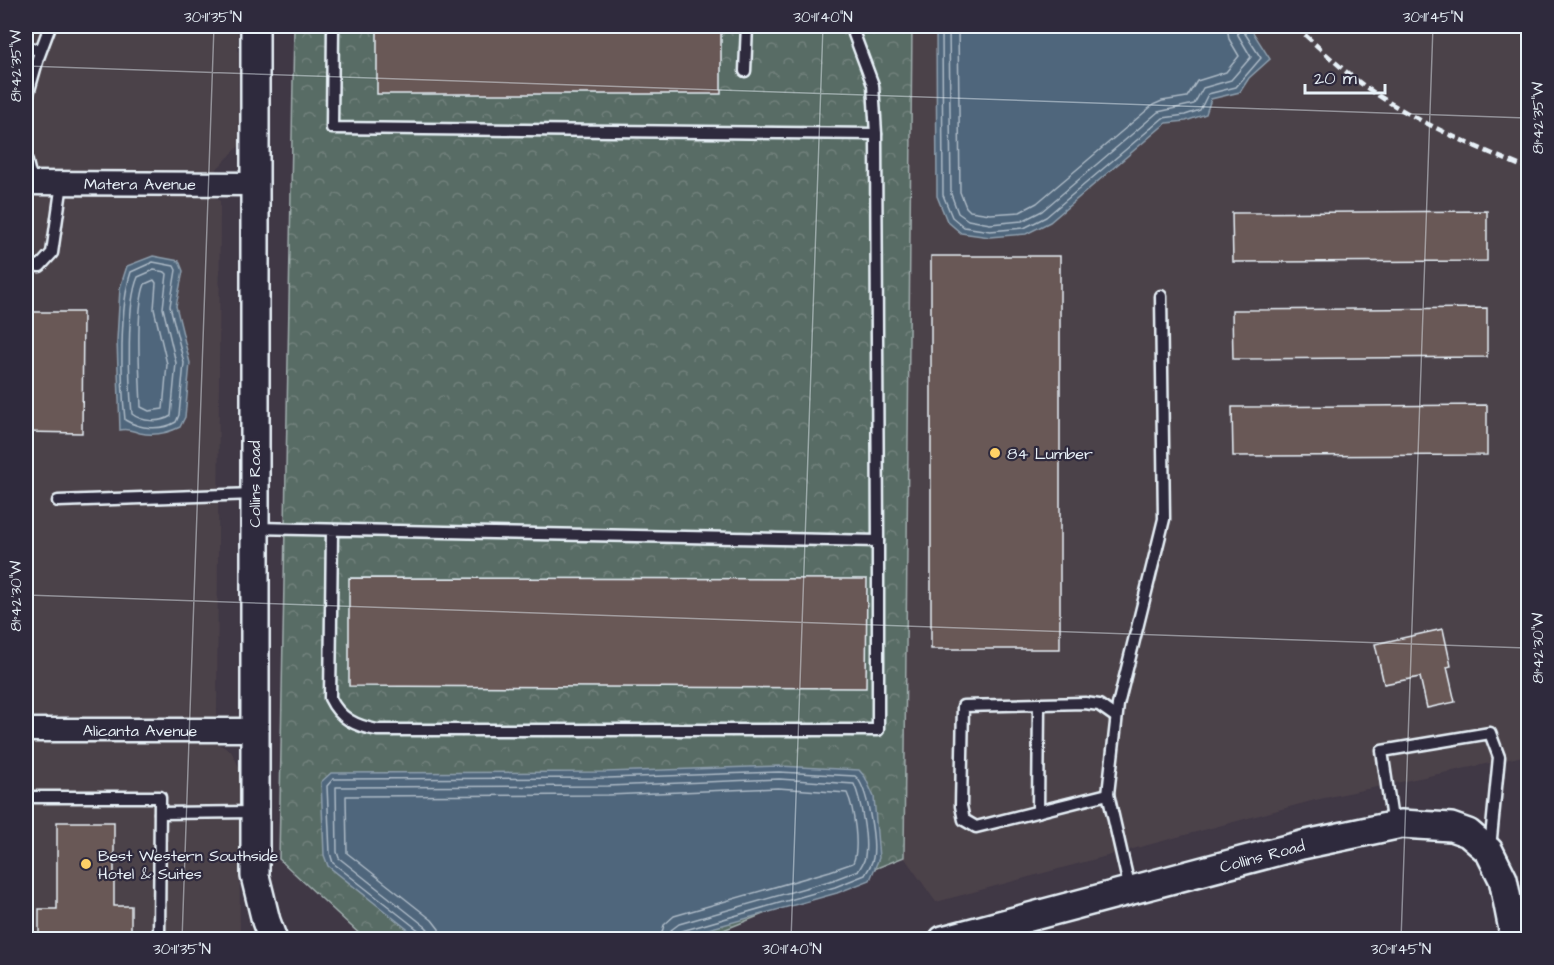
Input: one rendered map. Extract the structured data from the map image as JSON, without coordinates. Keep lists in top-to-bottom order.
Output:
{
  "streets": {
    "street": ["Matera Avenue", "Collins Road", "Alicanta Avenue"]
  },
  "crossings": [
    ["Matera Avenue", "Collins Road"],
    ["Collins Road", "Alicanta Avenue"]
  ],
  "places": ["84 Lumber", "Best Western Southside Hotel & Suites"],
  "scale_bar": "20 m",
  "coordinates": [
    "30°11'35\"N",
    "30°11'40\"N",
    "30°11'45\"N",
    "81°42'35\"W",
    "81°42'30\"W"
  ]
}
